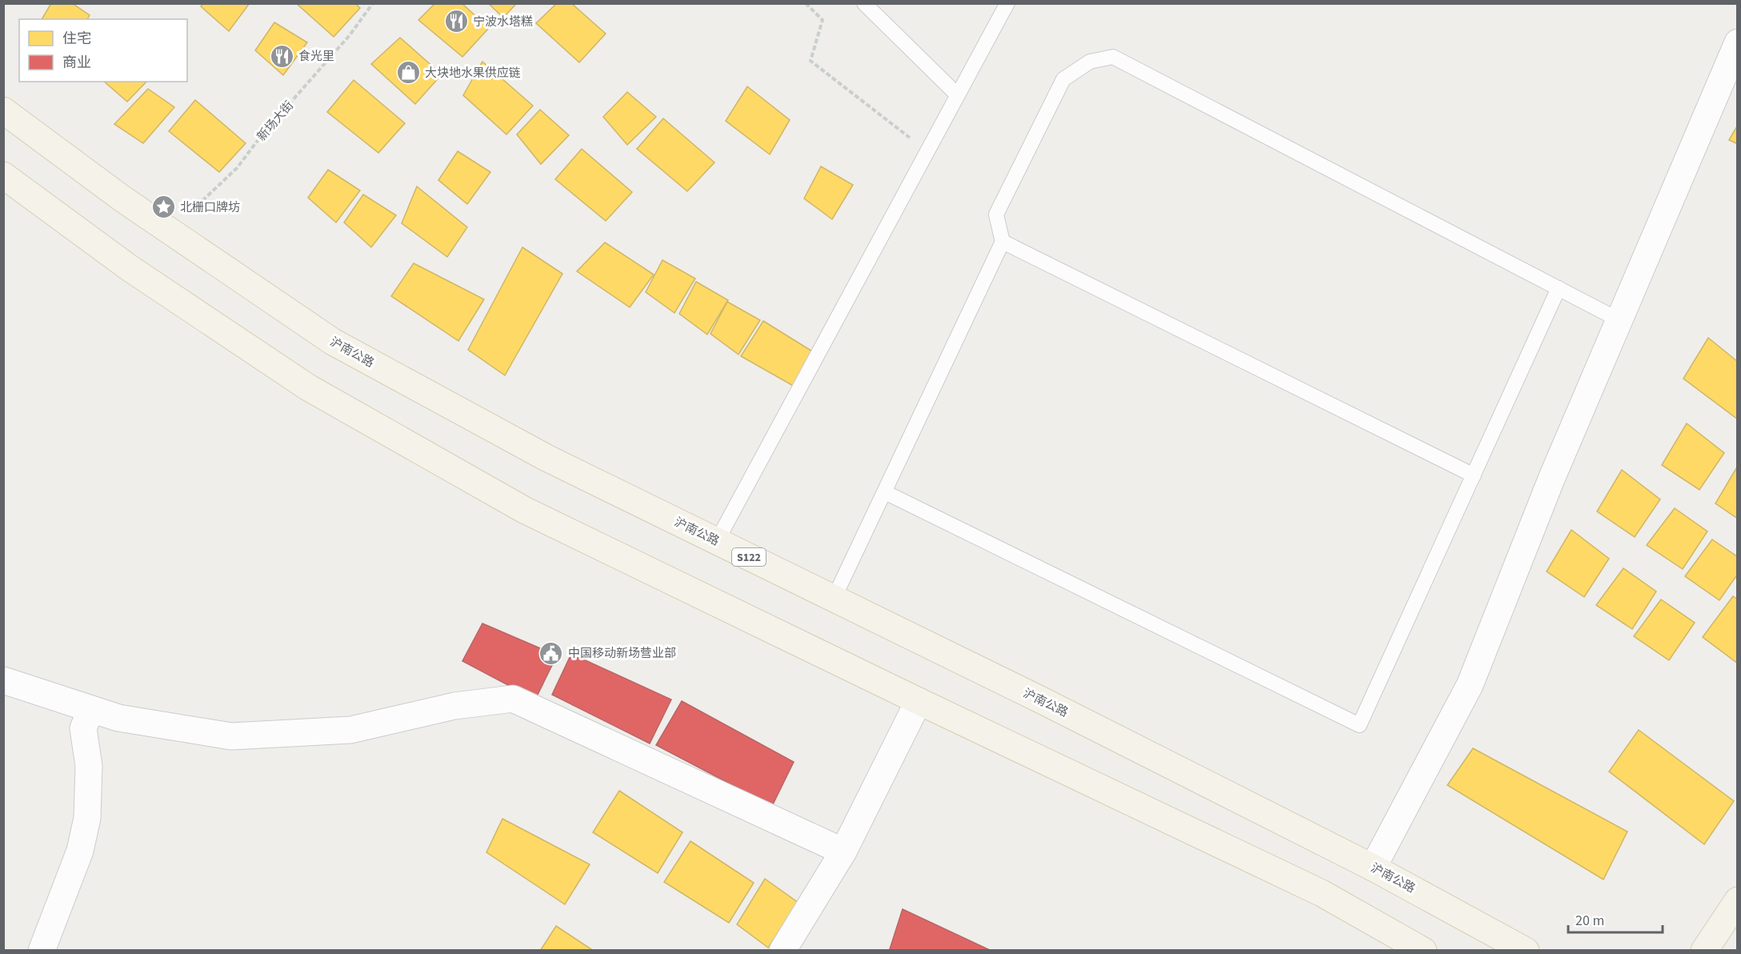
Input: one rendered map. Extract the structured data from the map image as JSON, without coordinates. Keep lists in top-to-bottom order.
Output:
{
  "streets": {
    "main road": ["沪南公路", "S122"],
    "path": ["新场大街"]
  },
  "crossings": [
    ["新场大街", "沪南公路"]
  ],
  "places": {
    "restaurant": ["宁波水塔糕", "食光里"],
    "shop": ["大块地水果供应链"],
    "place": ["北栅口牌坊"],
    "public building": ["中国移动新场营业部"]
  },
  "legend": ["住宅", "商业"],
  "scale_bar": "20 m"
}
